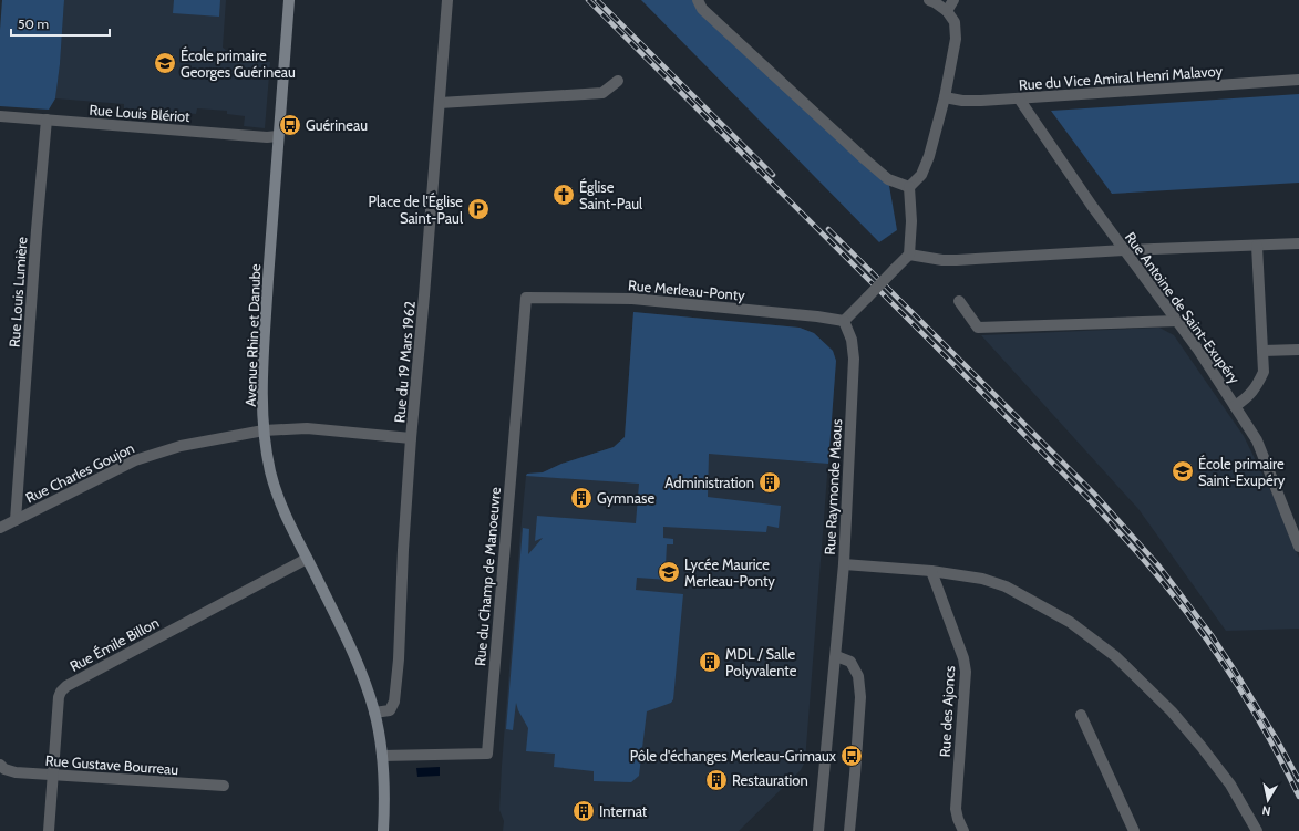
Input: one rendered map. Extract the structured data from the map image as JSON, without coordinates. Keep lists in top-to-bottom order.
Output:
{
  "streets": {
    "street": [
      "Rue du Vice Amiral Henri Malavoy",
      "Rue Louis Blériot",
      "Rue Merleau-Ponty",
      "Rue Louis Lumière",
      "Rue Antoine de Saint-Exupéry",
      "Avenue Rhin et Danube",
      "Rue du 19 Mars 1962",
      "Rue Charles Goujon",
      "Rue Raymonde Maous",
      "Rue du Champ de Manoeuvre",
      "Rue Émile Billon",
      "Rue des Ajoncs",
      "Rue Gustave Bourreau"
    ]
  },
  "crossings": [
    ["Rue du Vice Amiral Henri Malavoy", "Rue Antoine de Saint-Exupéry"],
    ["Rue Louis Blériot", "Rue Louis Lumière"],
    ["Rue Louis Blériot", "Avenue Rhin et Danube"],
    ["Rue Merleau-Ponty", "Rue Raymonde Maous"],
    ["Rue Merleau-Ponty", "Rue du Champ de Manoeuvre"],
    ["Rue Louis Lumière", "Rue Charles Goujon"],
    ["Avenue Rhin et Danube", "Rue du 19 Mars 1962"],
    ["Avenue Rhin et Danube", "Rue Charles Goujon"],
    ["Avenue Rhin et Danube", "Rue du Champ de Manoeuvre"],
    ["Avenue Rhin et Danube", "Rue Émile Billon"],
    ["Rue du 19 Mars 1962", "Rue Charles Goujon"],
    ["Rue Émile Billon", "Rue Gustave Bourreau"]
  ],
  "places": {
    "school or university": ["École primaire Georges Guérineau", "École primaire Saint-Exupéry", "Lycée Maurice Merleau-Ponty"],
    "bus stop": ["Guérineau", "Pôle d'échanges Merleau-Grimaux"],
    "church": ["Église Saint-Paul"],
    "parking": ["Place de l'Église Saint-Paul"],
    "building": [
      "Administration",
      "Gymnase",
      "MDL / Salle Polyvalente",
      "Restauration",
      "Internat"
    ]
  },
  "scale_bar": "50 m",
  "north": "bottom"
}
